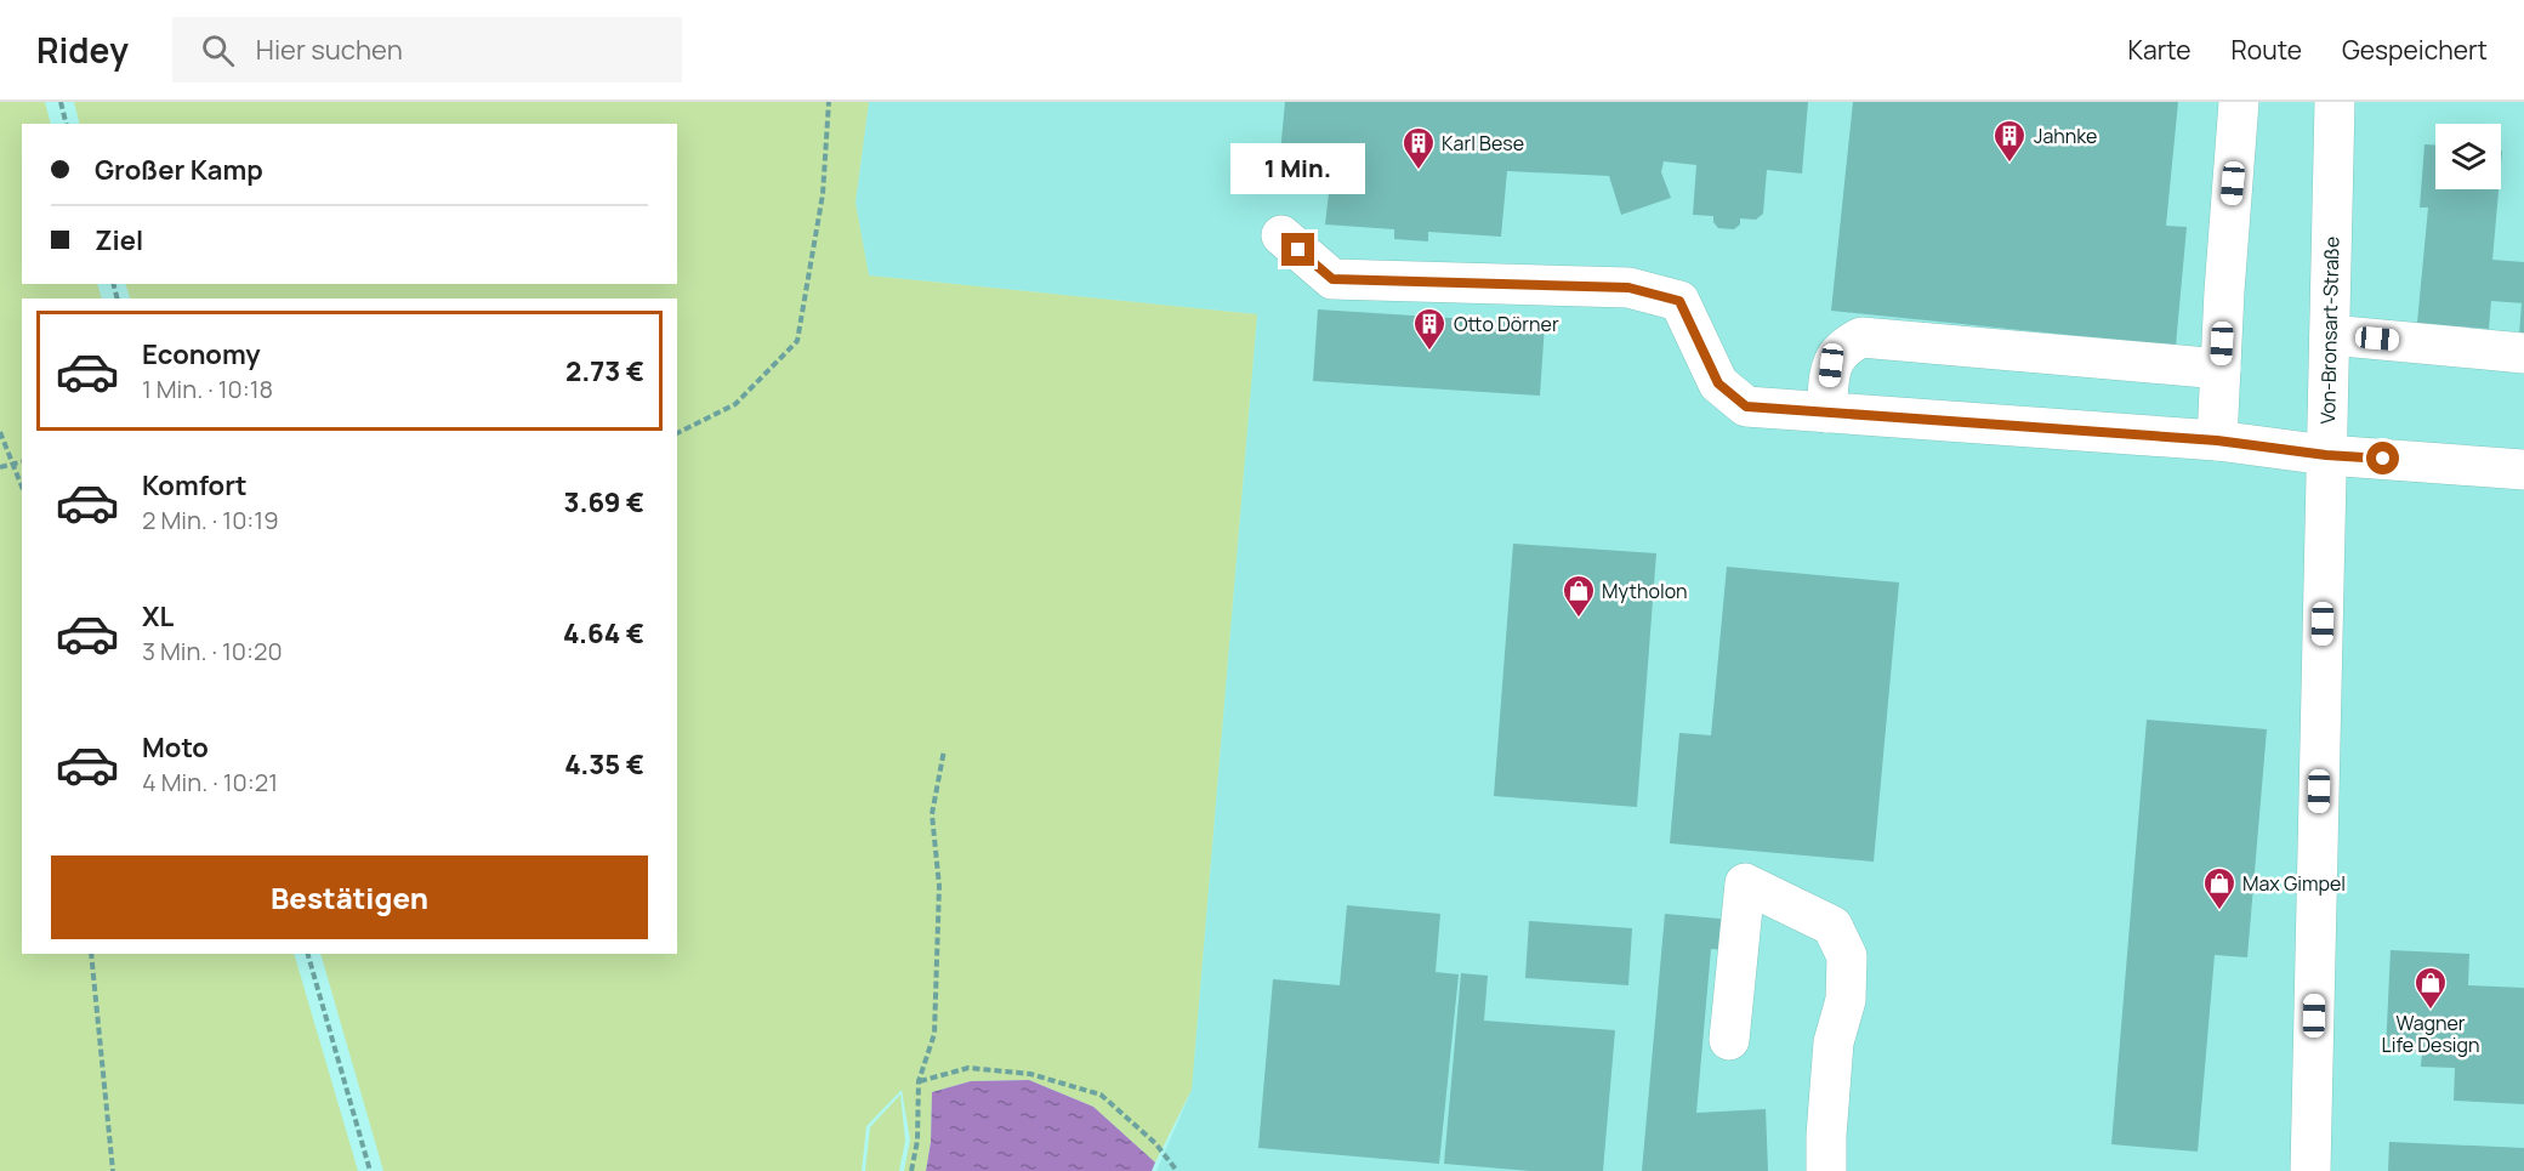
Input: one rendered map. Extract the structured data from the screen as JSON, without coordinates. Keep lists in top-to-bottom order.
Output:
{
  "streets": {
    "street": ["Von-Bronsart-Straße"]
  },
  "places": {
    "building": ["Jahnke", "Karl Bese", "Otto Dörner"],
    "shop": ["Mytholon", "Max Gimpel", "Wagner Life Design"]
  },
  "page": {
    "header": "Ridey",
    "search": "Hier suchen",
    "nav": ["Karte", "Route", "Gespeichert"],
    "banner": ["Großer Kamp", "Ziel"],
    "bubble": "1 Min.",
    "list": [
      {
        "name": "Economy",
        "note": "1 Min. · 10:18",
        "value": "2.73 €"
      },
      {
        "name": "Komfort",
        "note": "2 Min. · 10:19",
        "value": "3.69 €"
      },
      {
        "name": "XL",
        "note": "3 Min. · 10:20",
        "value": "4.64 €"
      },
      {
        "name": "Moto",
        "note": "4 Min. · 10:21",
        "value": "4.35 €"
      }
    ],
    "buttons": "Bestätigen"
  }
}
